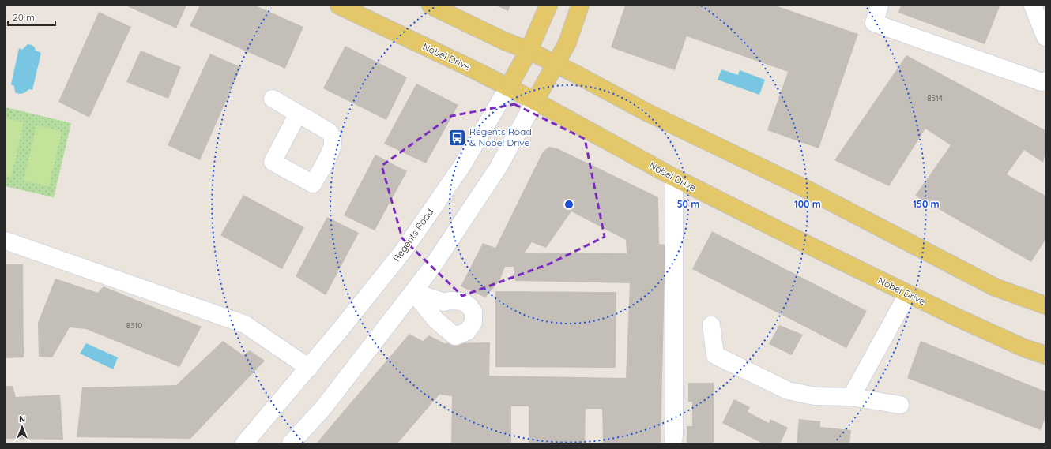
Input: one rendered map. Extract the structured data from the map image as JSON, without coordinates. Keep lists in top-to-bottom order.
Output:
{
  "streets": {
    "main road": ["Nobel Drive", "Regents Road"]
  },
  "crossings": [
    ["Nobel Drive", "Regents Road"]
  ],
  "places": {
    "bus stop": ["Regents Road & Nobel Drive"]
  },
  "house_numbers": ["8514", "8310"],
  "scale_bar": "20 m",
  "north": "top",
  "rings": ["50 m", "100 m", "150 m"]
}
